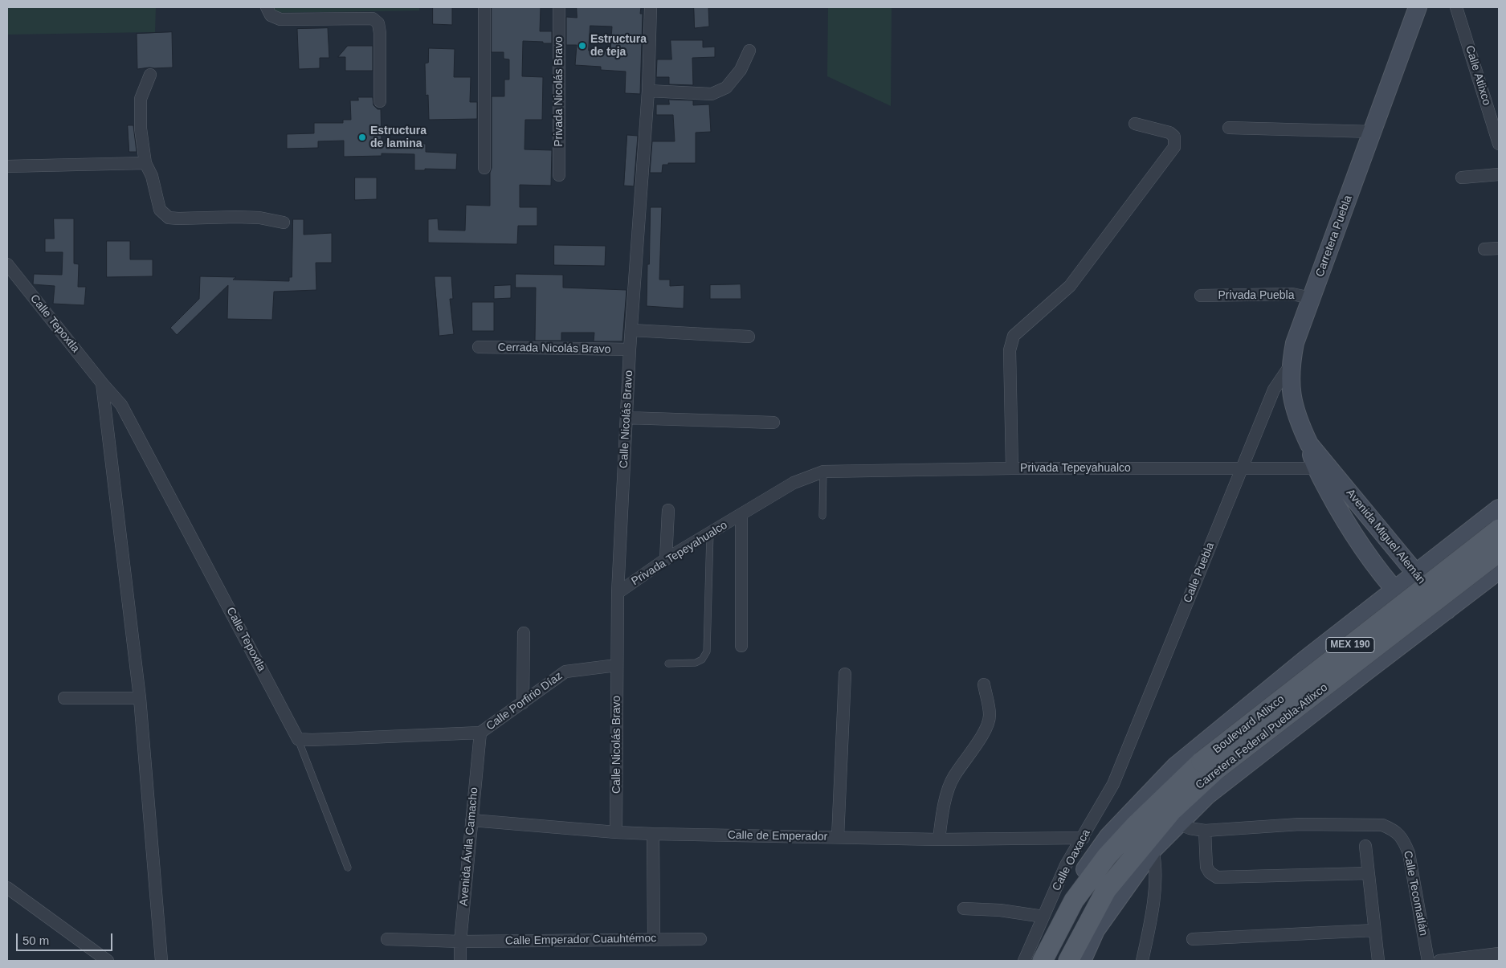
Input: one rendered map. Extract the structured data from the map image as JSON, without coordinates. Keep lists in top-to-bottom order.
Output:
{
  "streets": {
    "main road": [
      "Carretera Puebla",
      "Avenida Miguel Alemán",
      "MEX 190",
      "Boulevard Atlixco",
      "Carretera Federal Puebla-Atlixco"
    ],
    "street": [
      "Calle Atlixco",
      "Privada Nicolás Bravo",
      "Privada Puebla",
      "Calle Tepoxtla",
      "Cerrada Nicolás Bravo",
      "Calle Nicolás Bravo",
      "Privada Tepeyahualco",
      "Calle Puebla",
      "Calle Porfirio Díaz",
      "Calle de Emperador",
      "Avenida Ávila Camacho",
      "Calle Oaxaca",
      "Calle Tecomatlán",
      "Calle Emperador Cuauhtémoc"
    ]
  },
  "crossings": [
    ["Carretera Puebla", "Privada Puebla"],
    ["Carretera Puebla", "Avenida Miguel Alemán"],
    ["Carretera Puebla", "Calle Puebla"],
    ["Cerrada Nicolás Bravo", "Calle Nicolás Bravo"],
    ["Calle Nicolás Bravo", "Privada Tepeyahualco"],
    ["Calle Nicolás Bravo", "Calle Porfirio Díaz"],
    ["Calle Nicolás Bravo", "Calle de Emperador"],
    ["Privada Tepeyahualco", "Avenida Miguel Alemán"],
    ["Privada Tepeyahualco", "Calle Puebla"],
    ["Calle Puebla", "Calle Oaxaca"],
    ["Calle Porfirio Díaz", "Avenida Ávila Camacho"],
    ["Boulevard Atlixco", "Carretera Federal Puebla-Atlixco"],
    ["Calle de Emperador", "Avenida Ávila Camacho"],
    ["Calle de Emperador", "Calle Oaxaca"],
    ["Avenida Ávila Camacho", "Calle Emperador Cuauhtémoc"]
  ],
  "places": ["Estructura de teja", "Estructura de lamina"],
  "scale_bar": "50 m"
}
